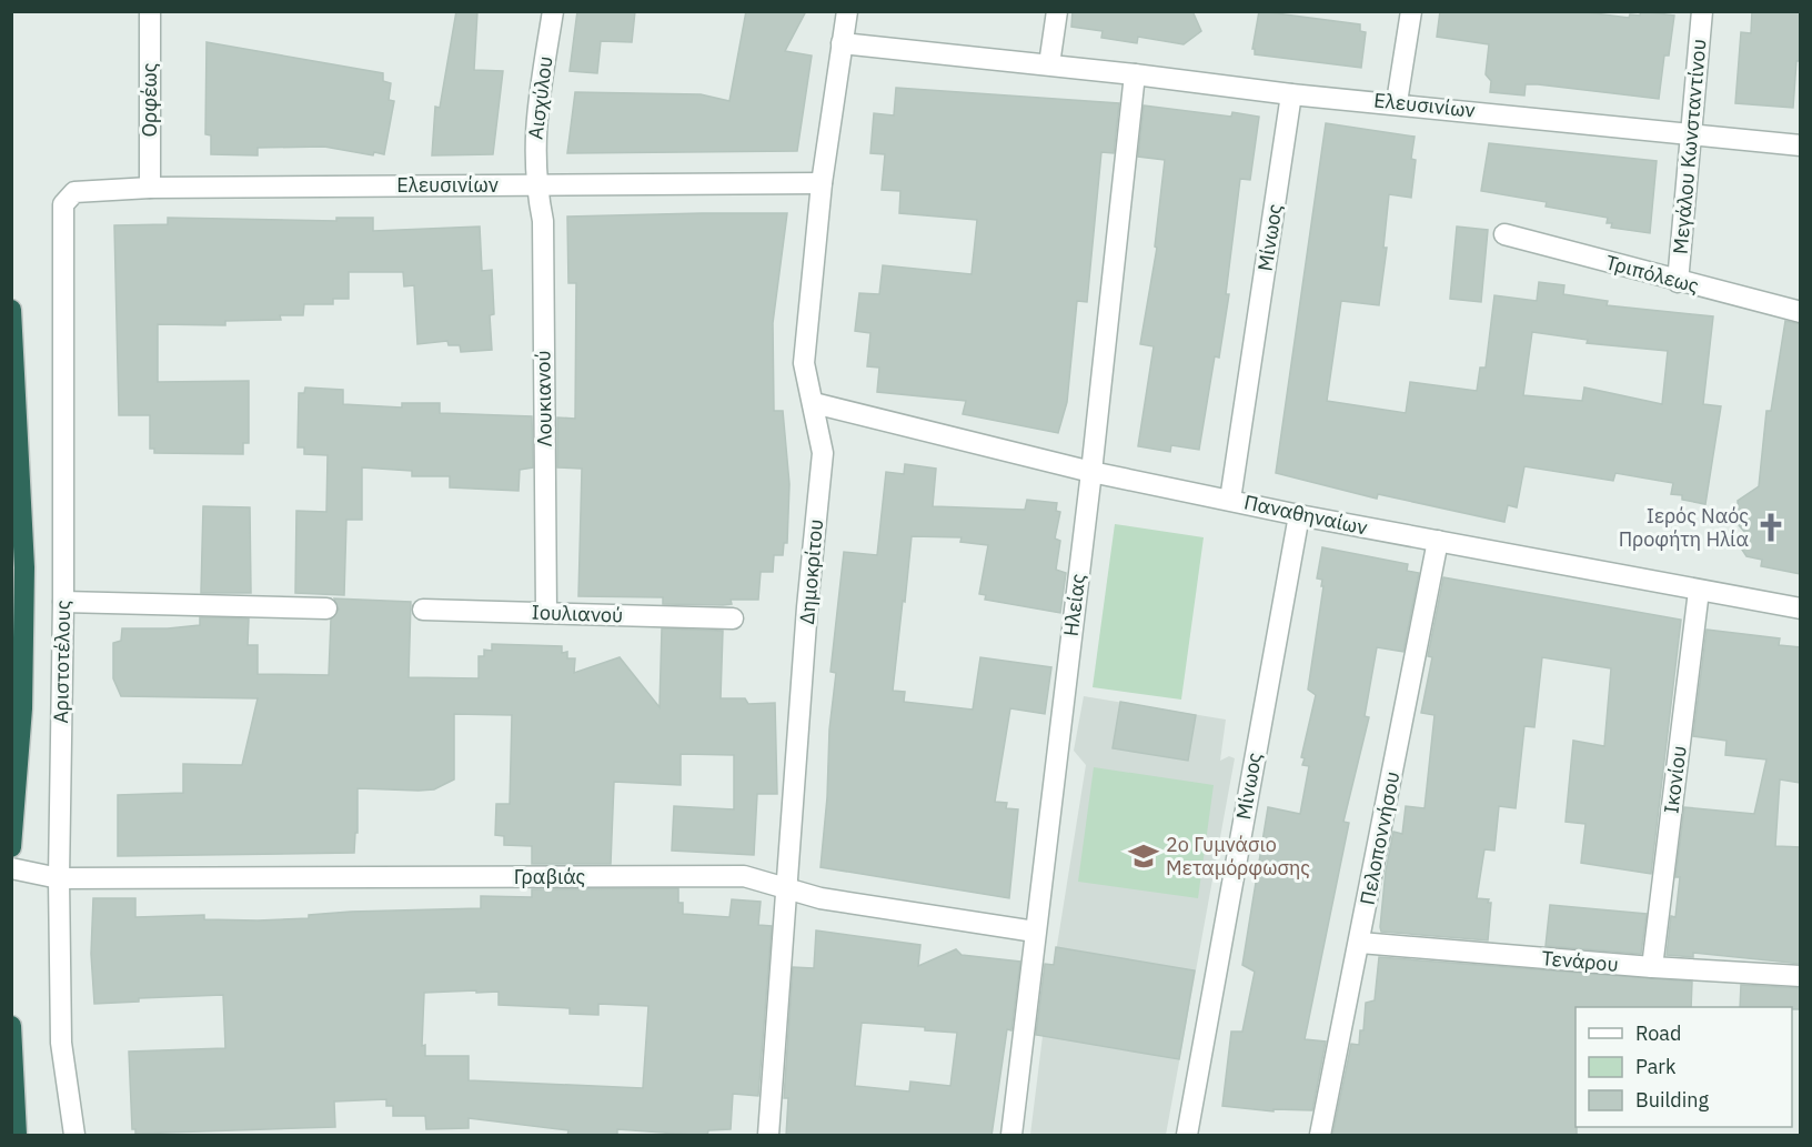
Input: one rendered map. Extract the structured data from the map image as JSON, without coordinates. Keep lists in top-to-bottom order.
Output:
{
  "streets": {
    "street": [
      "Αισχύλου",
      "Ορφέως",
      "Ελευσινίων",
      "Μεγάλου Κωνσταντίνου",
      "Μίνωος",
      "Τριπόλεως",
      "Λουκιανού",
      "Παναθηναίων",
      "Δημοκρίτου",
      "Ηλείας",
      "Ιουλιανού",
      "Αριστοτέλους",
      "Ικονίου",
      "Πελοποννήσου",
      "Γραβιάς",
      "Τενάρου"
    ]
  },
  "crossings": [
    ["Αισχύλου", "Ελευσινίων"],
    ["Αισχύλου", "Λουκιανού"],
    ["Ορφέως", "Ελευσινίων"],
    ["Ελευσινίων", "Μεγάλου Κωνσταντίνου"],
    ["Ελευσινίων", "Μίνωος"],
    ["Ελευσινίων", "Λουκιανού"],
    ["Ελευσινίων", "Δημοκρίτου"],
    ["Ελευσινίων", "Ηλείας"],
    ["Ελευσινίων", "Αριστοτέλους"],
    ["Μεγάλου Κωνσταντίνου", "Τριπόλεως"],
    ["Μίνωος", "Παναθηναίων"],
    ["Λουκιανού", "Ιουλιανού"],
    ["Παναθηναίων", "Δημοκρίτου"],
    ["Παναθηναίων", "Ηλείας"],
    ["Παναθηναίων", "Ικονίου"],
    ["Παναθηναίων", "Πελοποννήσου"],
    ["Δημοκρίτου", "Γραβιάς"],
    ["Ηλείας", "Γραβιάς"],
    ["Αριστοτέλους", "Γραβιάς"],
    ["Ικονίου", "Τενάρου"],
    ["Πελοποννήσου", "Τενάρου"]
  ],
  "places": {
    "church": ["Ιερός Ναός Προφήτη Ηλία"],
    "school or university": ["2ο Γυμνάσιο Μεταμόρφωσης"]
  },
  "legend": ["Road", "Park", "Building"]
}
